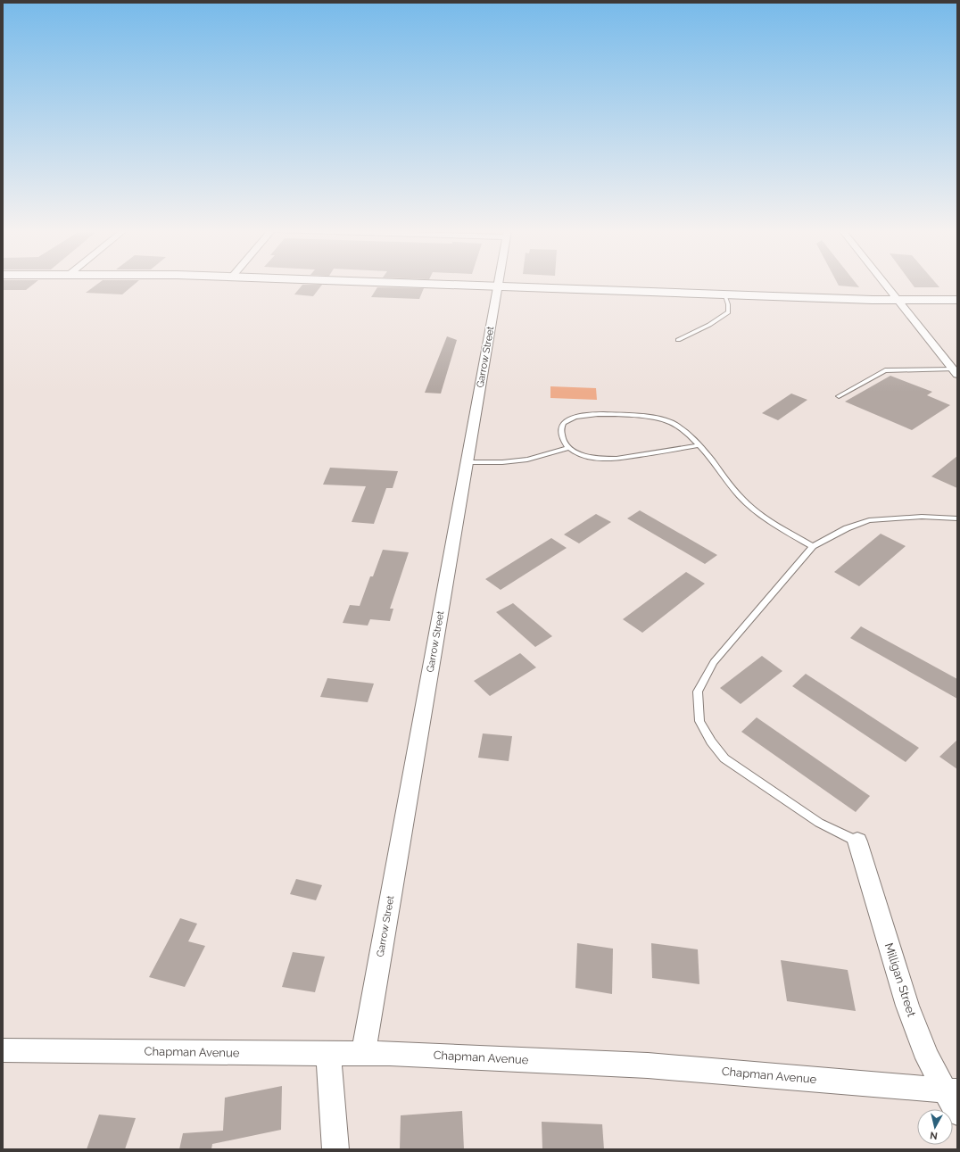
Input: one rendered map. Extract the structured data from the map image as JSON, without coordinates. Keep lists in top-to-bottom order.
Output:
{
  "streets": {
    "street": ["Garrow Street", "Milligan Street", "Chapman Avenue"]
  },
  "crossings": [
    ["Garrow Street", "Chapman Avenue"],
    ["Milligan Street", "Chapman Avenue"]
  ],
  "north": "bottom"
}
